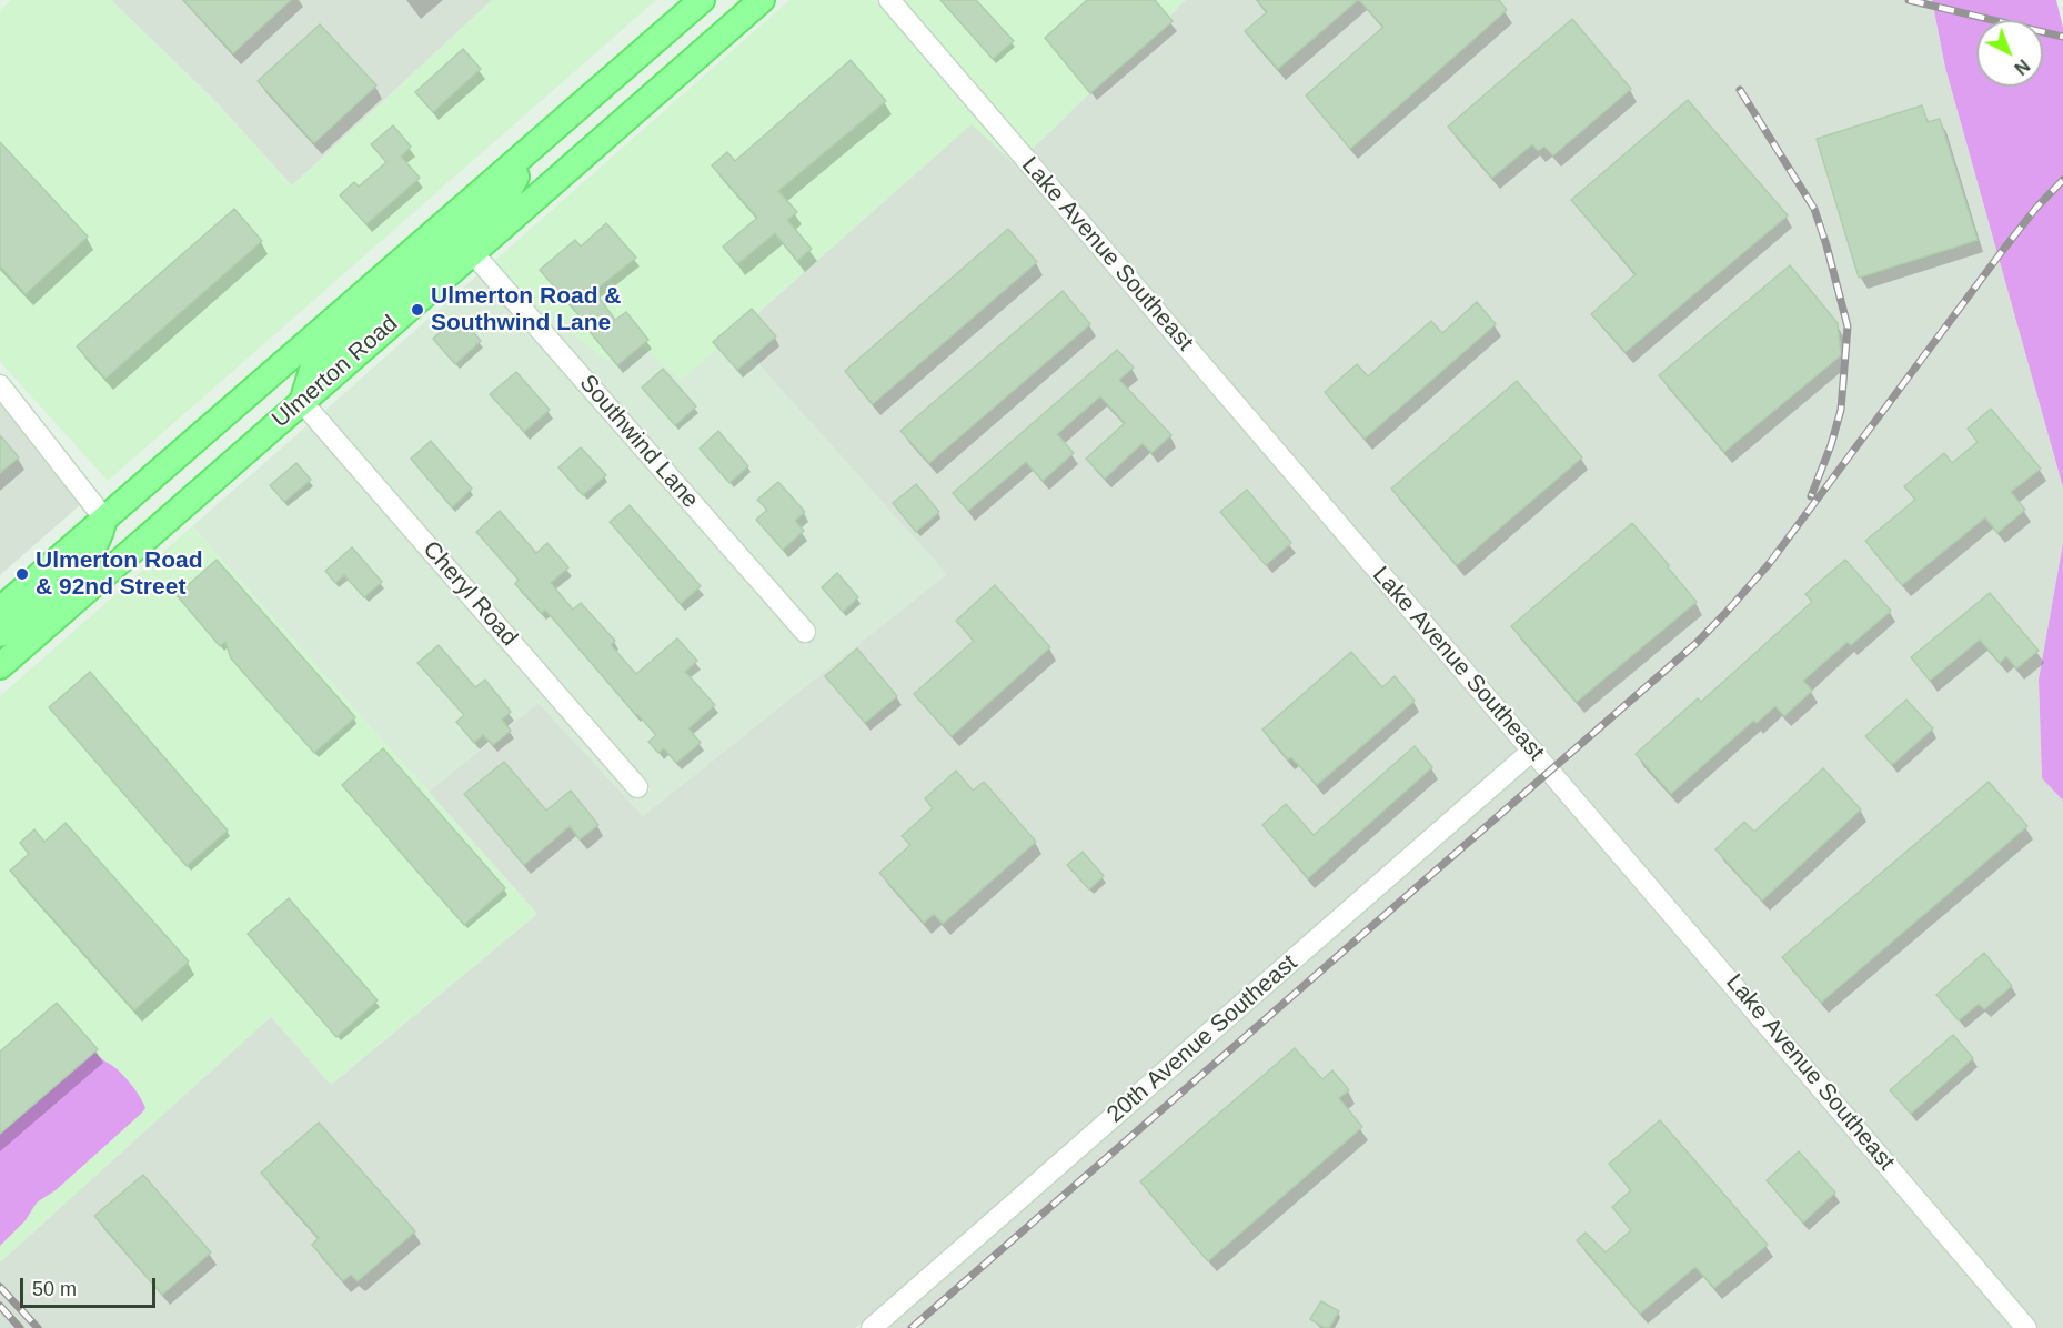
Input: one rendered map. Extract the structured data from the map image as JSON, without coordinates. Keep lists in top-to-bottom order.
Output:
{
  "streets": {
    "main road": ["Ulmerton Road"],
    "street": [
      "Lake Avenue Southeast",
      "Southwind Lane",
      "Cheryl Road",
      "20th Avenue Southeast"
    ]
  },
  "crossings": [
    ["Lake Avenue Southeast", "20th Avenue Southeast"],
    ["Ulmerton Road", "Southwind Lane"],
    ["Ulmerton Road", "Cheryl Road"]
  ],
  "places": ["Ulmerton Road & Southwind Lane", "Ulmerton Road & 92nd Street"],
  "scale_bar": "50 m",
  "north": "bottom right"
}
